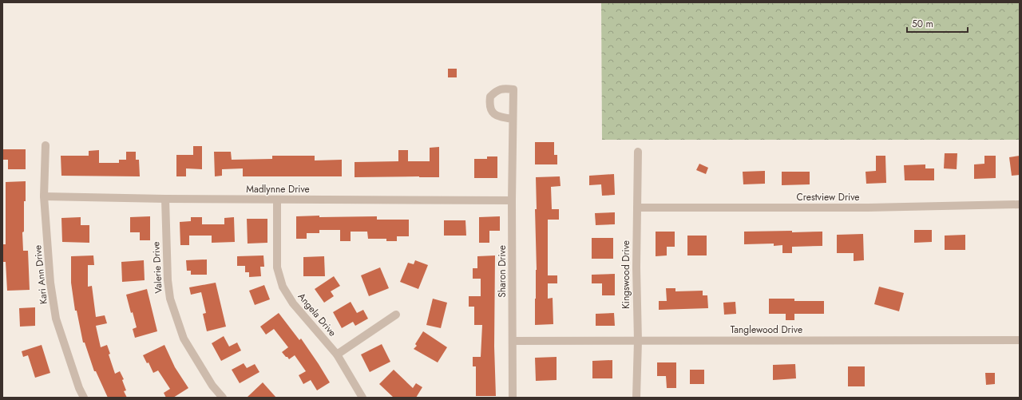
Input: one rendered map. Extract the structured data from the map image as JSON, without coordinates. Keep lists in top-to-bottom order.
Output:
{
  "streets": {
    "street": [
      "Madlynne Drive",
      "Crestview Drive",
      "Valerie Drive",
      "Sharon Drive",
      "Kari Ann Drive",
      "Kingswood Drive",
      "Angela Drive",
      "Tanglewood Drive"
    ]
  },
  "crossings": [
    ["Madlynne Drive", "Valerie Drive"],
    ["Madlynne Drive", "Sharon Drive"],
    ["Madlynne Drive", "Kari Ann Drive"],
    ["Madlynne Drive", "Angela Drive"],
    ["Crestview Drive", "Kingswood Drive"],
    ["Sharon Drive", "Tanglewood Drive"],
    ["Kingswood Drive", "Tanglewood Drive"]
  ],
  "scale_bar": "50 m"
}
